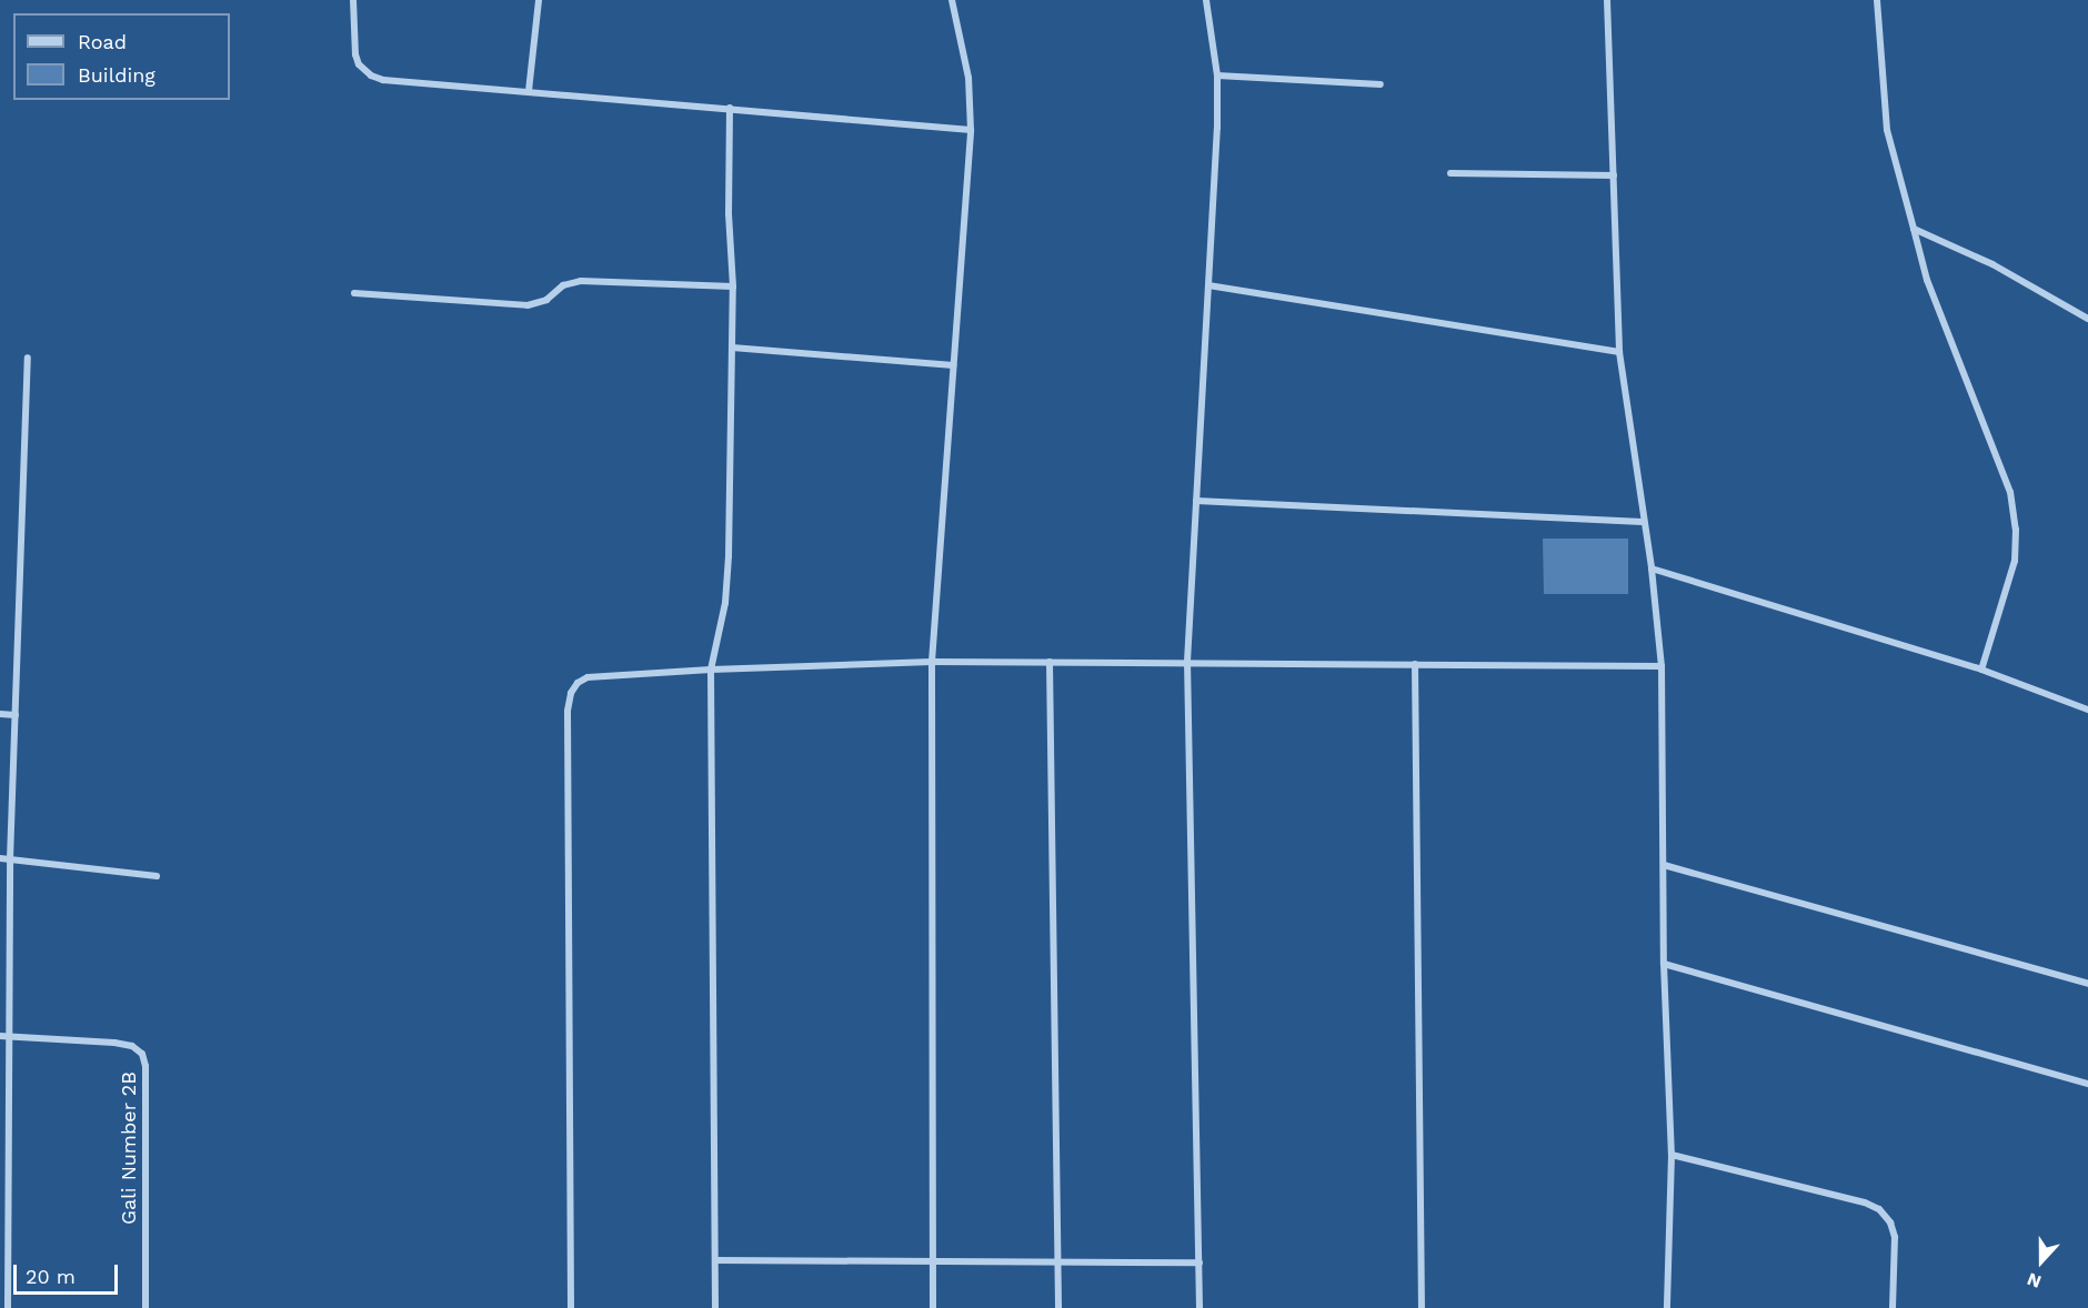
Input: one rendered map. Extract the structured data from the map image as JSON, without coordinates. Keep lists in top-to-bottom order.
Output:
{
  "streets": {
    "street": ["Gali Number 2B"]
  },
  "legend": ["Road", "Building"],
  "scale_bar": "20 m",
  "north": "bottom"
}
